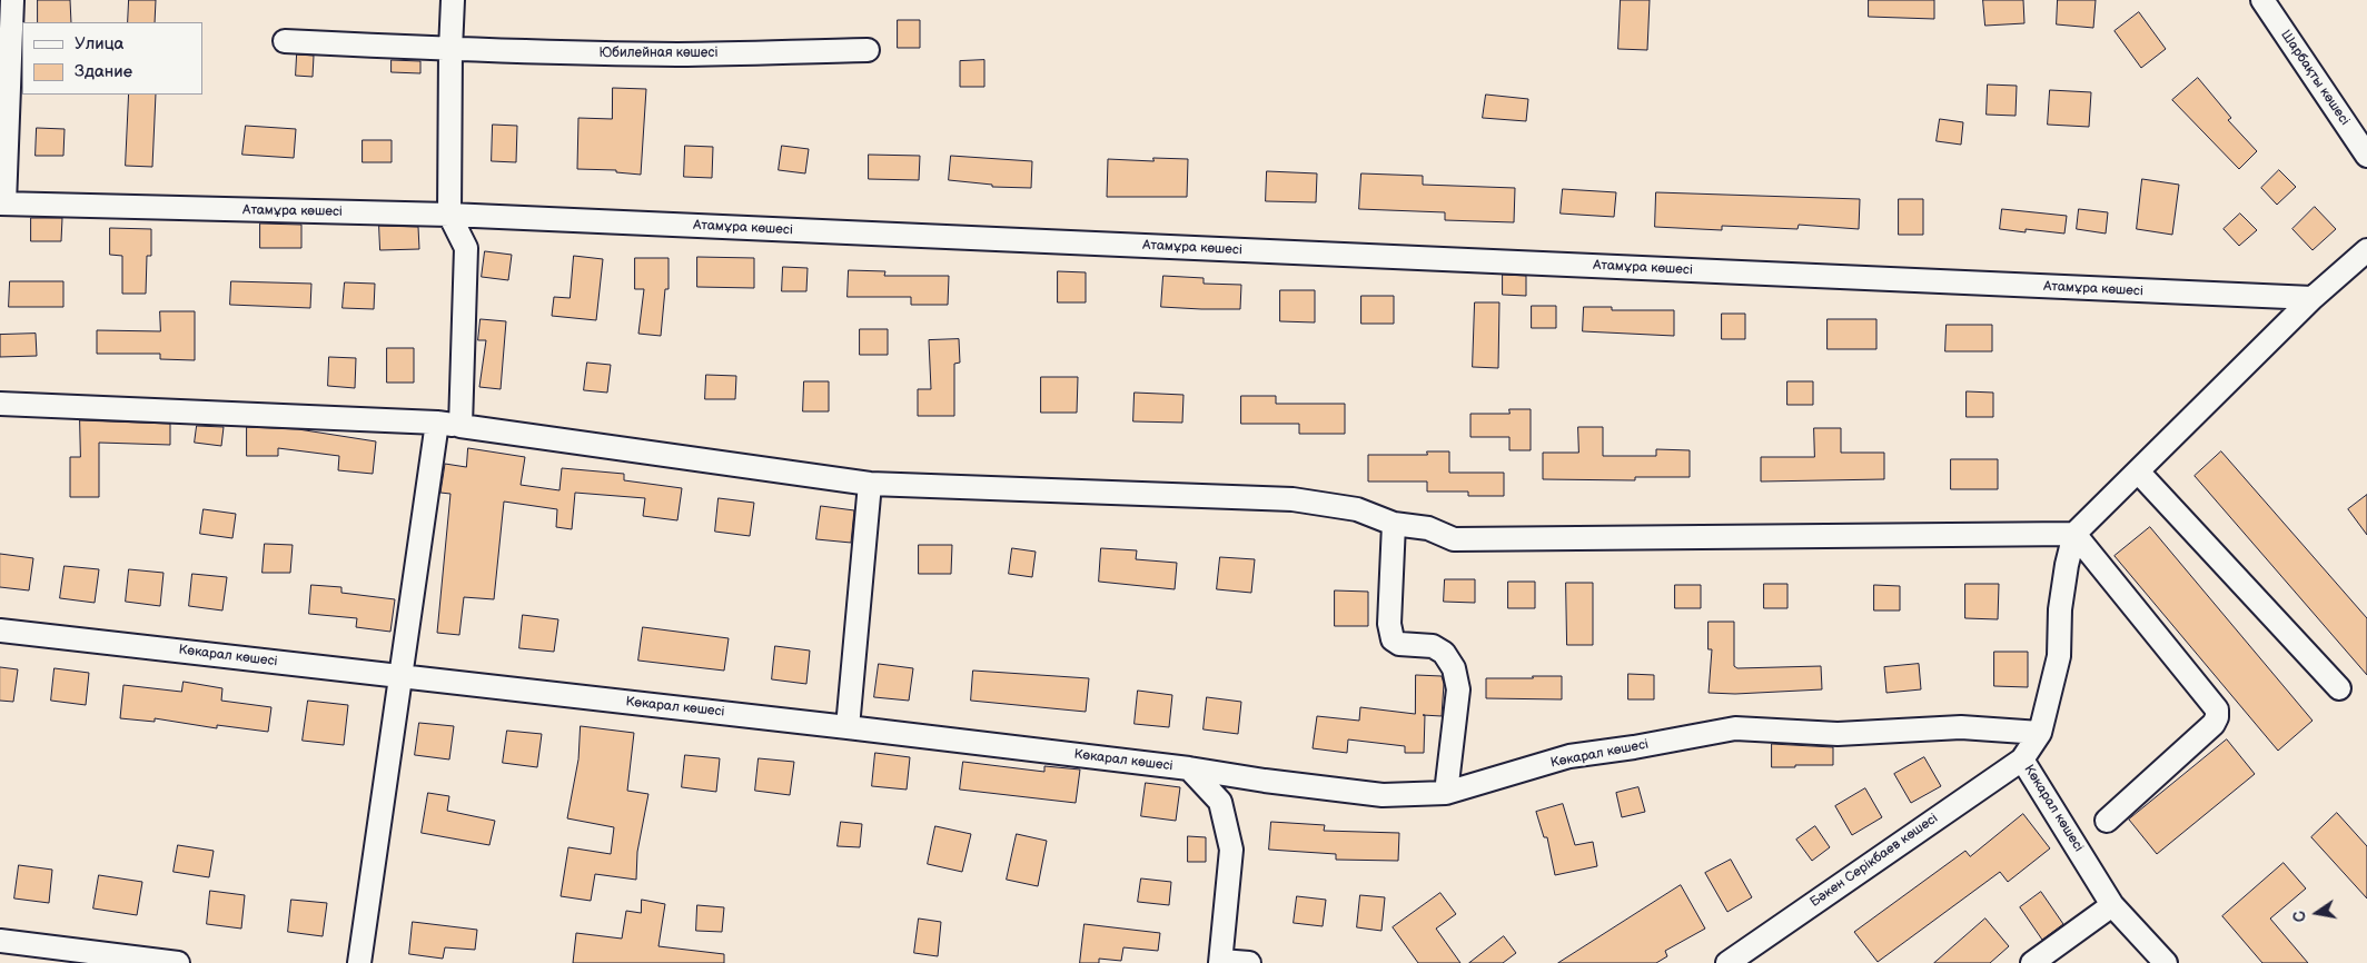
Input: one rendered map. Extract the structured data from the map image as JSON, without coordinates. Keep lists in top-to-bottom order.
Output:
{
  "streets": {
    "street": [
      "Юбилейная көшесі",
      "Шарбақты көшесі",
      "Атамұра көшесі",
      "Көкарал көшесі",
      "Бәкен Серікбаев көшесі"
    ]
  },
  "crossings": [
    ["Көкарал көшесі", "Бәкен Серікбаев көшесі"]
  ],
  "legend": ["Улица", "Здание"],
  "north": "left"
}
